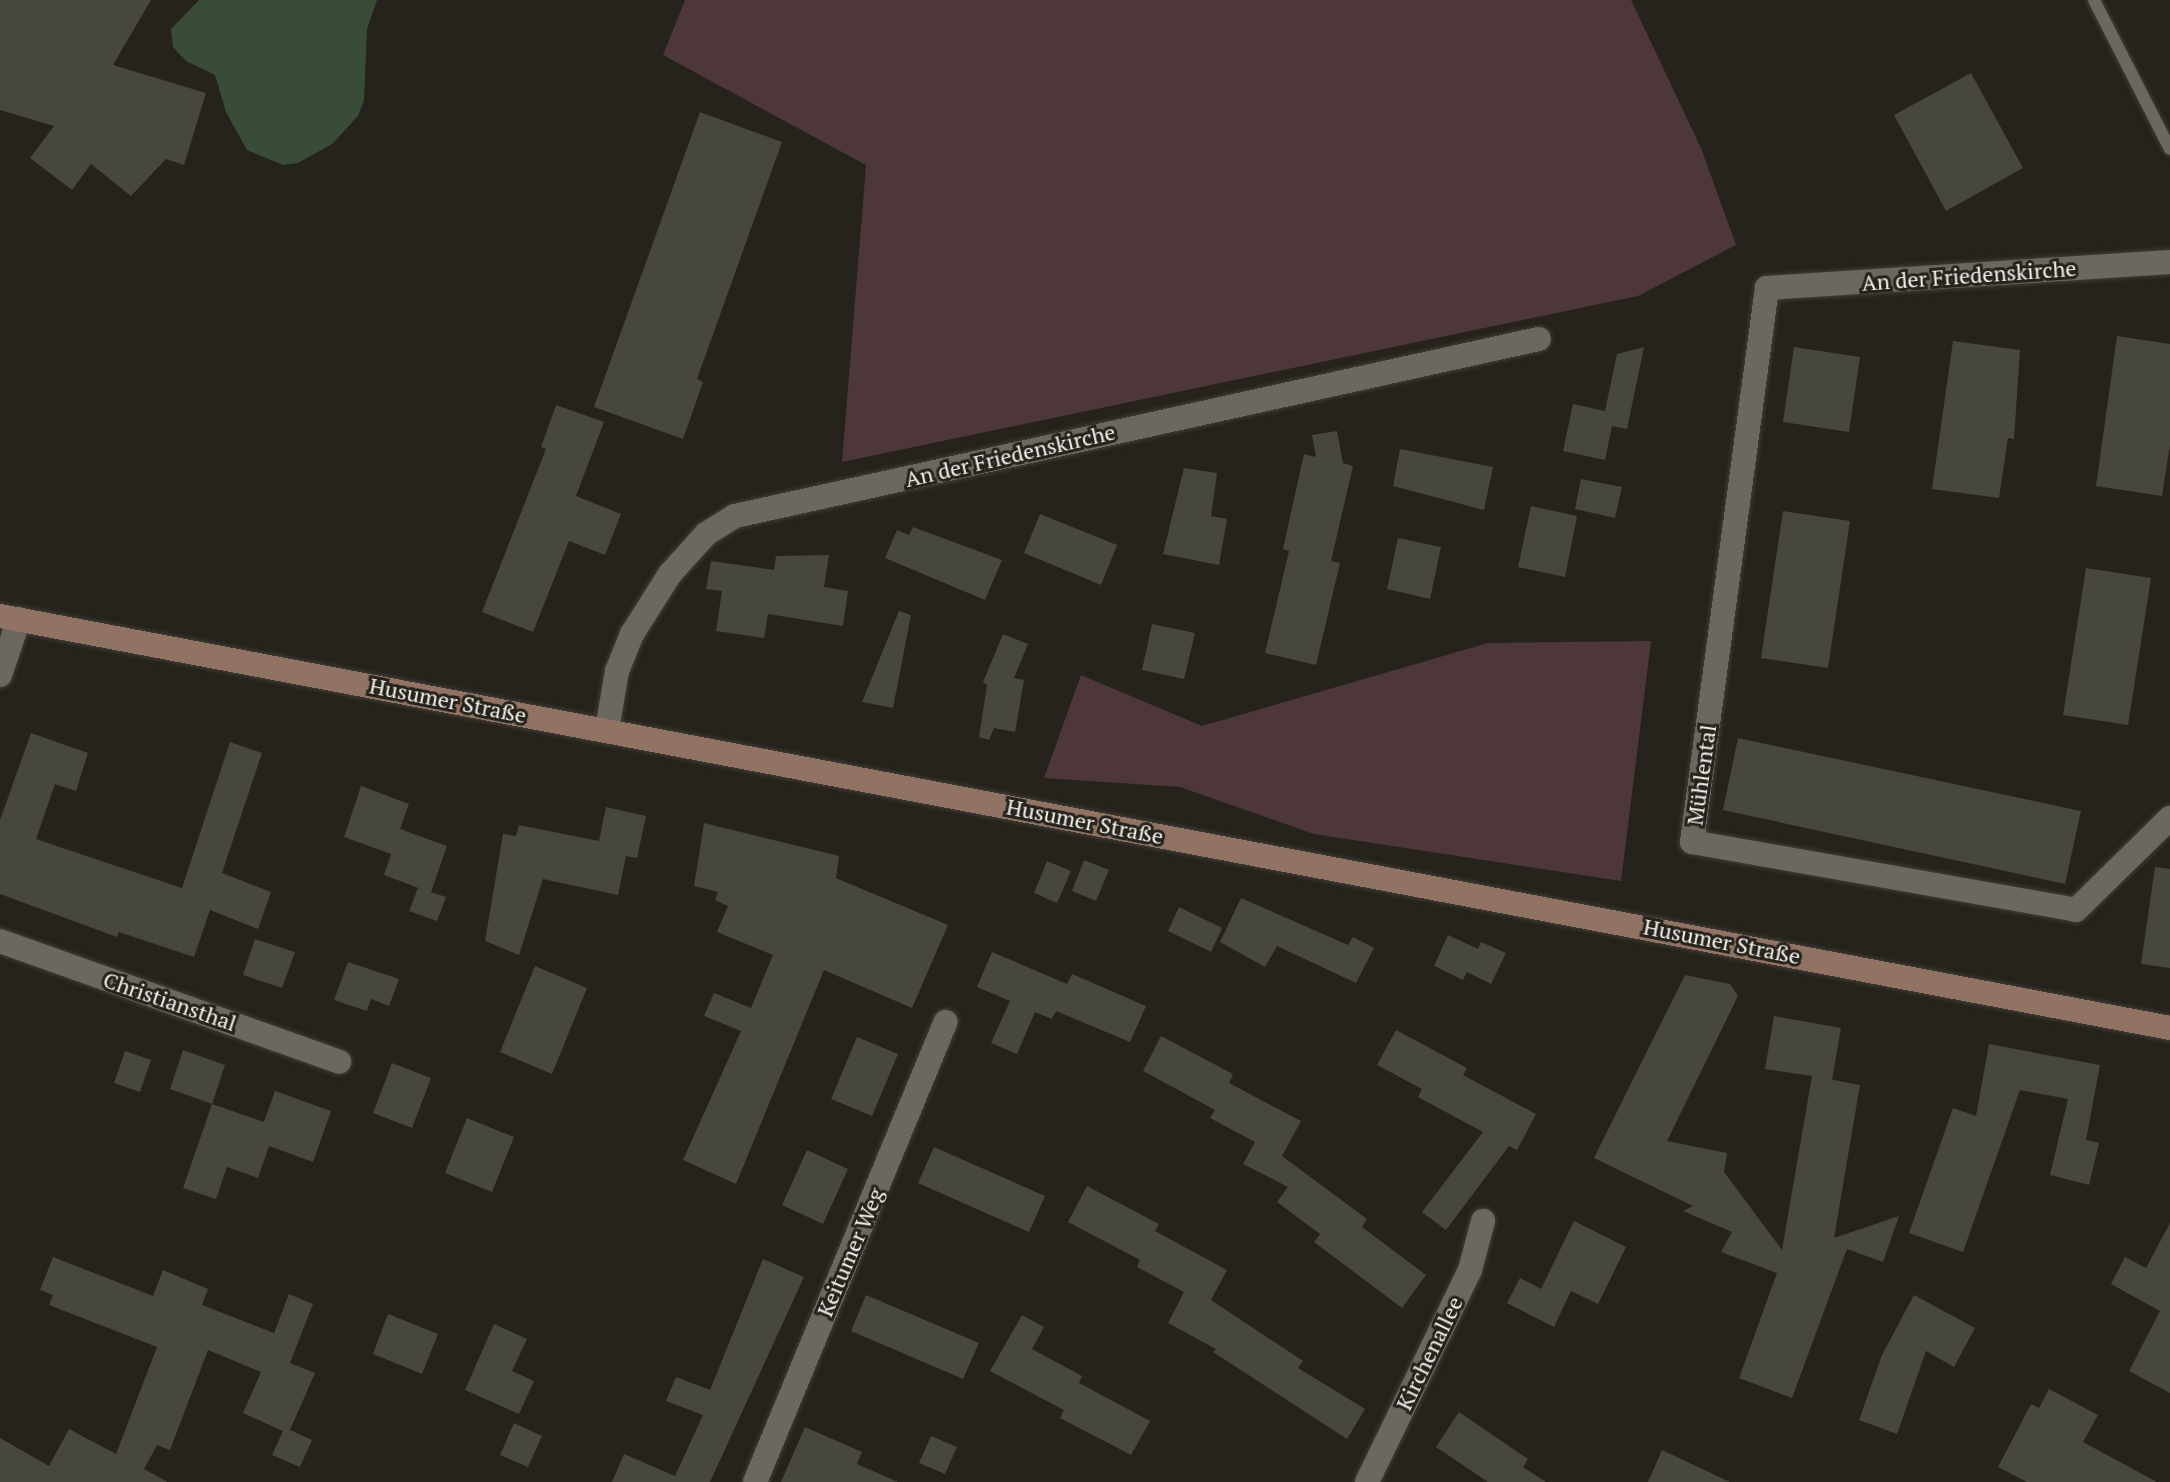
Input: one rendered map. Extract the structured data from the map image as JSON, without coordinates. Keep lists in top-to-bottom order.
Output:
{
  "streets": {
    "main road": ["Husumer Straße"],
    "street": [
      "An der Friedenskirche",
      "Mühlental",
      "Christiansthal",
      "Keitumer Weg",
      "Kirchenallee"
    ]
  },
  "crossings": [
    ["An der Friedenskirche", "Husumer Straße"],
    ["An der Friedenskirche", "Mühlental"]
  ]
}
